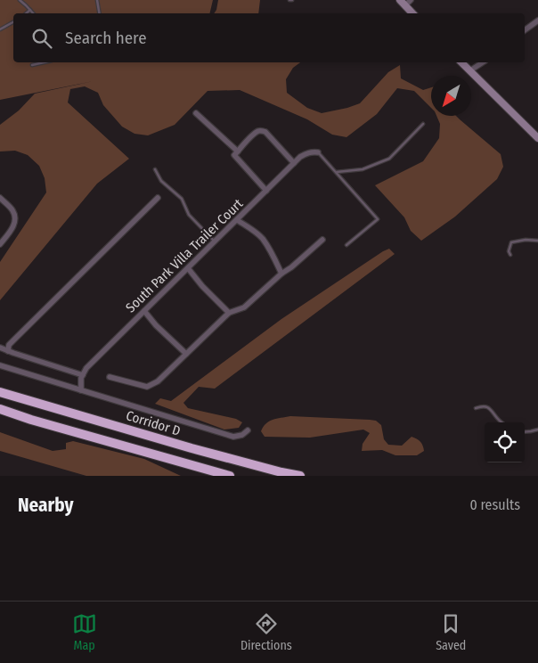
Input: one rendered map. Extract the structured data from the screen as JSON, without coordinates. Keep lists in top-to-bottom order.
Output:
{
  "streets": {
    "highway": ["Corridor D"],
    "street": ["South Park Villa Trailer Court"]
  },
  "north": "bottom left",
  "page": {
    "search": "Search here",
    "heading": ["Nearby", "0 results"],
    "nav": ["Map", "Directions", "Saved"]
  }
}
